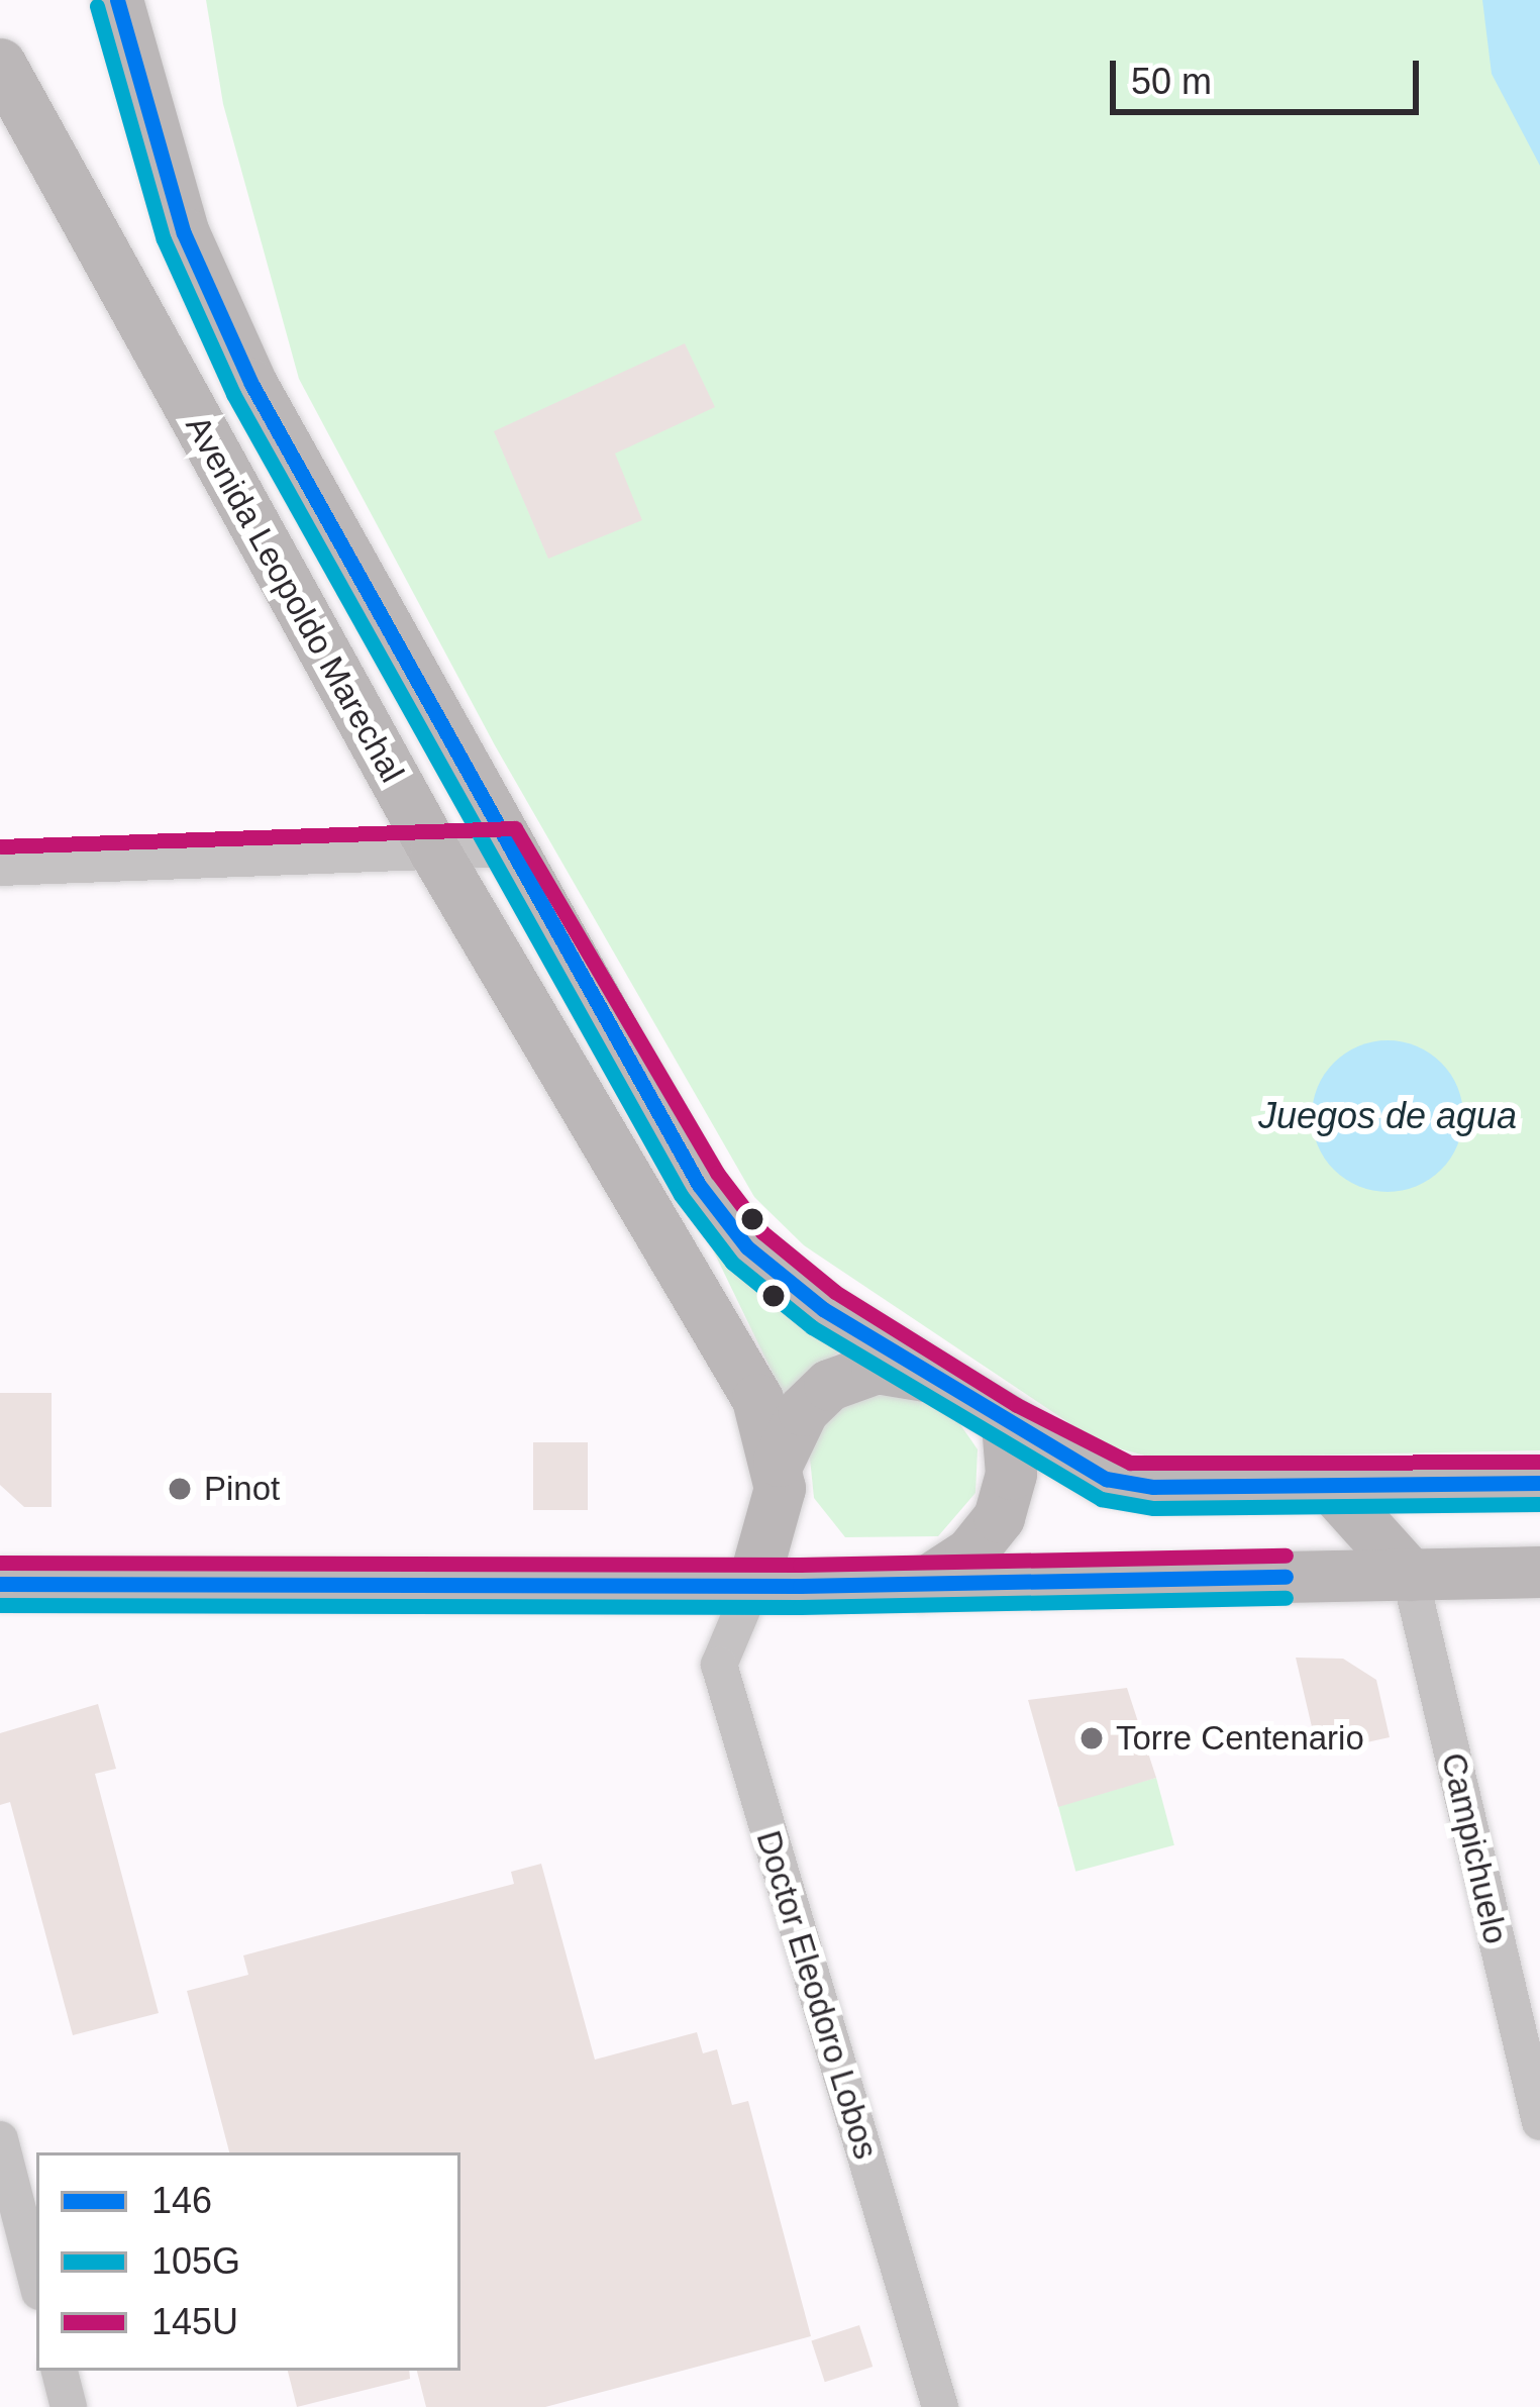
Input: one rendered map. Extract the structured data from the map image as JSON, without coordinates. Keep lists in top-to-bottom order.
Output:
{
  "streets": {
    "main road": ["Avenida Leopoldo Marechal"],
    "street": ["Campichuelo", "Doctor Eleodoro Lobos"]
  },
  "crossings": [
    ["Avenida Leopoldo Marechal", "Doctor Eleodoro Lobos"]
  ],
  "water": ["Juegos de agua"],
  "places": ["Pinot", "Torre Centenario"],
  "lines": ["transit line 146", "transit line 105G", "transit line 145U"],
  "legend": ["146", "105G", "145U"],
  "scale_bar": "50 m"
}
